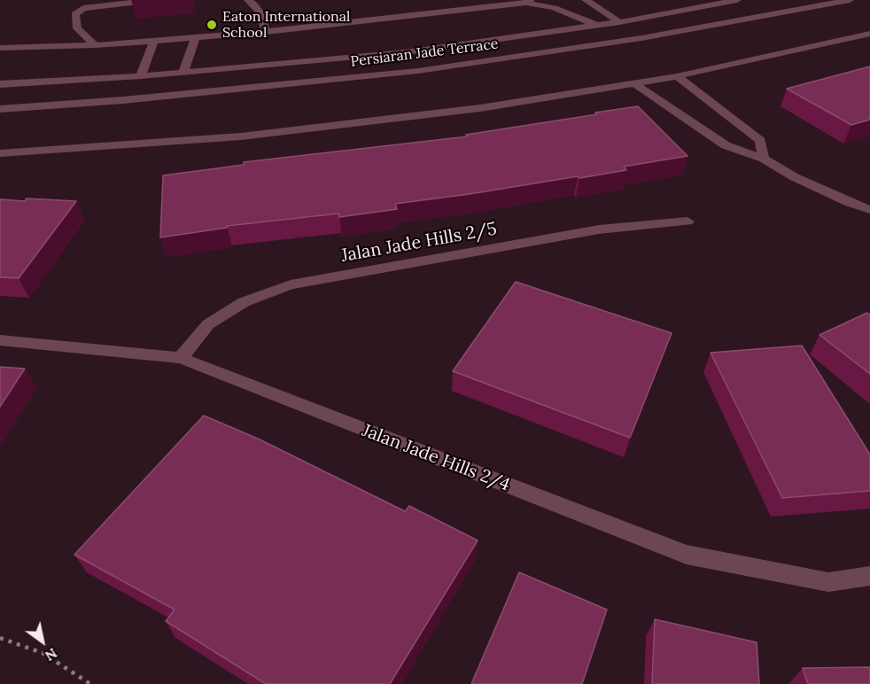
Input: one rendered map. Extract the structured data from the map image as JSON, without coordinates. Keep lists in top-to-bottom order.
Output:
{
  "streets": {
    "street": ["Persiaran Jade Terrace", "Jalan Jade Hills 2/5", "Jalan Jade Hills 2/4"]
  },
  "crossings": [
    ["Jalan Jade Hills 2/5", "Jalan Jade Hills 2/4"]
  ],
  "places": ["Eaton International School"],
  "north": "bottom right"
}
